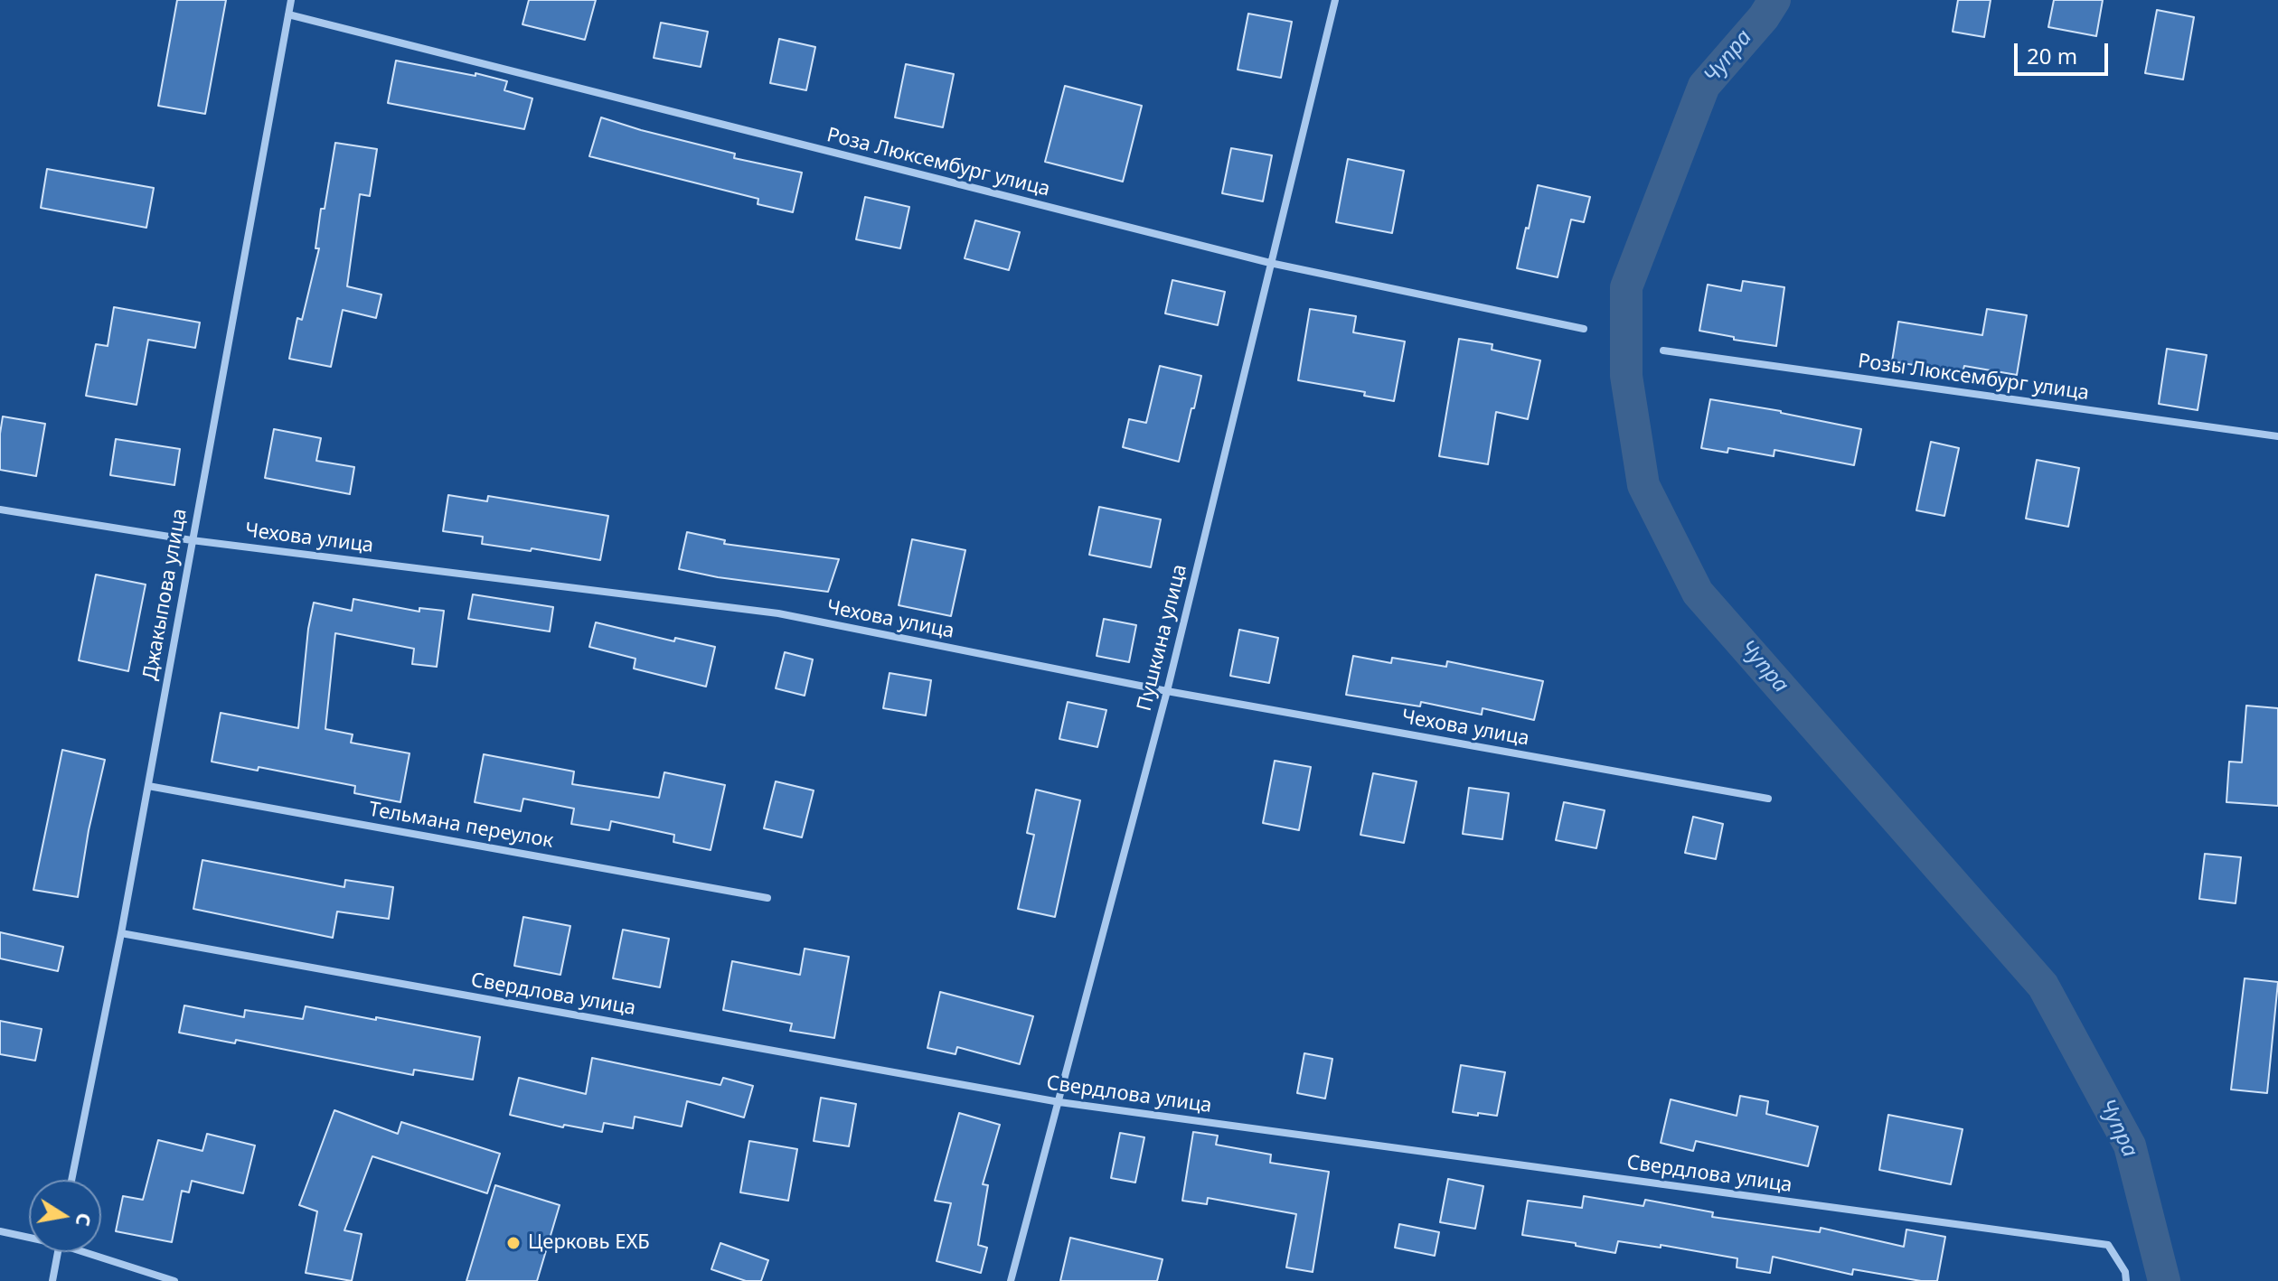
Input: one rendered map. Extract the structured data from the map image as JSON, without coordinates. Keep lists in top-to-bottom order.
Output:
{
  "streets": {
    "street": [
      "Роза Люксембург улица",
      "Розы Люксембург улица",
      "Чехова улица",
      "Джакыпова улица",
      "Пушкина улица",
      "Тельмана переулок",
      "Свердлова улица"
    ]
  },
  "crossings": [
    ["Роза Люксембург улица", "Джакыпова улица"],
    ["Роза Люксембург улица", "Пушкина улица"],
    ["Чехова улица", "Джакыпова улица"],
    ["Чехова улица", "Пушкина улица"],
    ["Джакыпова улица", "Тельмана переулок"],
    ["Джакыпова улица", "Свердлова улица"],
    ["Пушкина улица", "Свердлова улица"]
  ],
  "water": ["Чупра"],
  "places": ["Церковь ЕХБ"],
  "scale_bar": "20 m",
  "north": "right"
}
